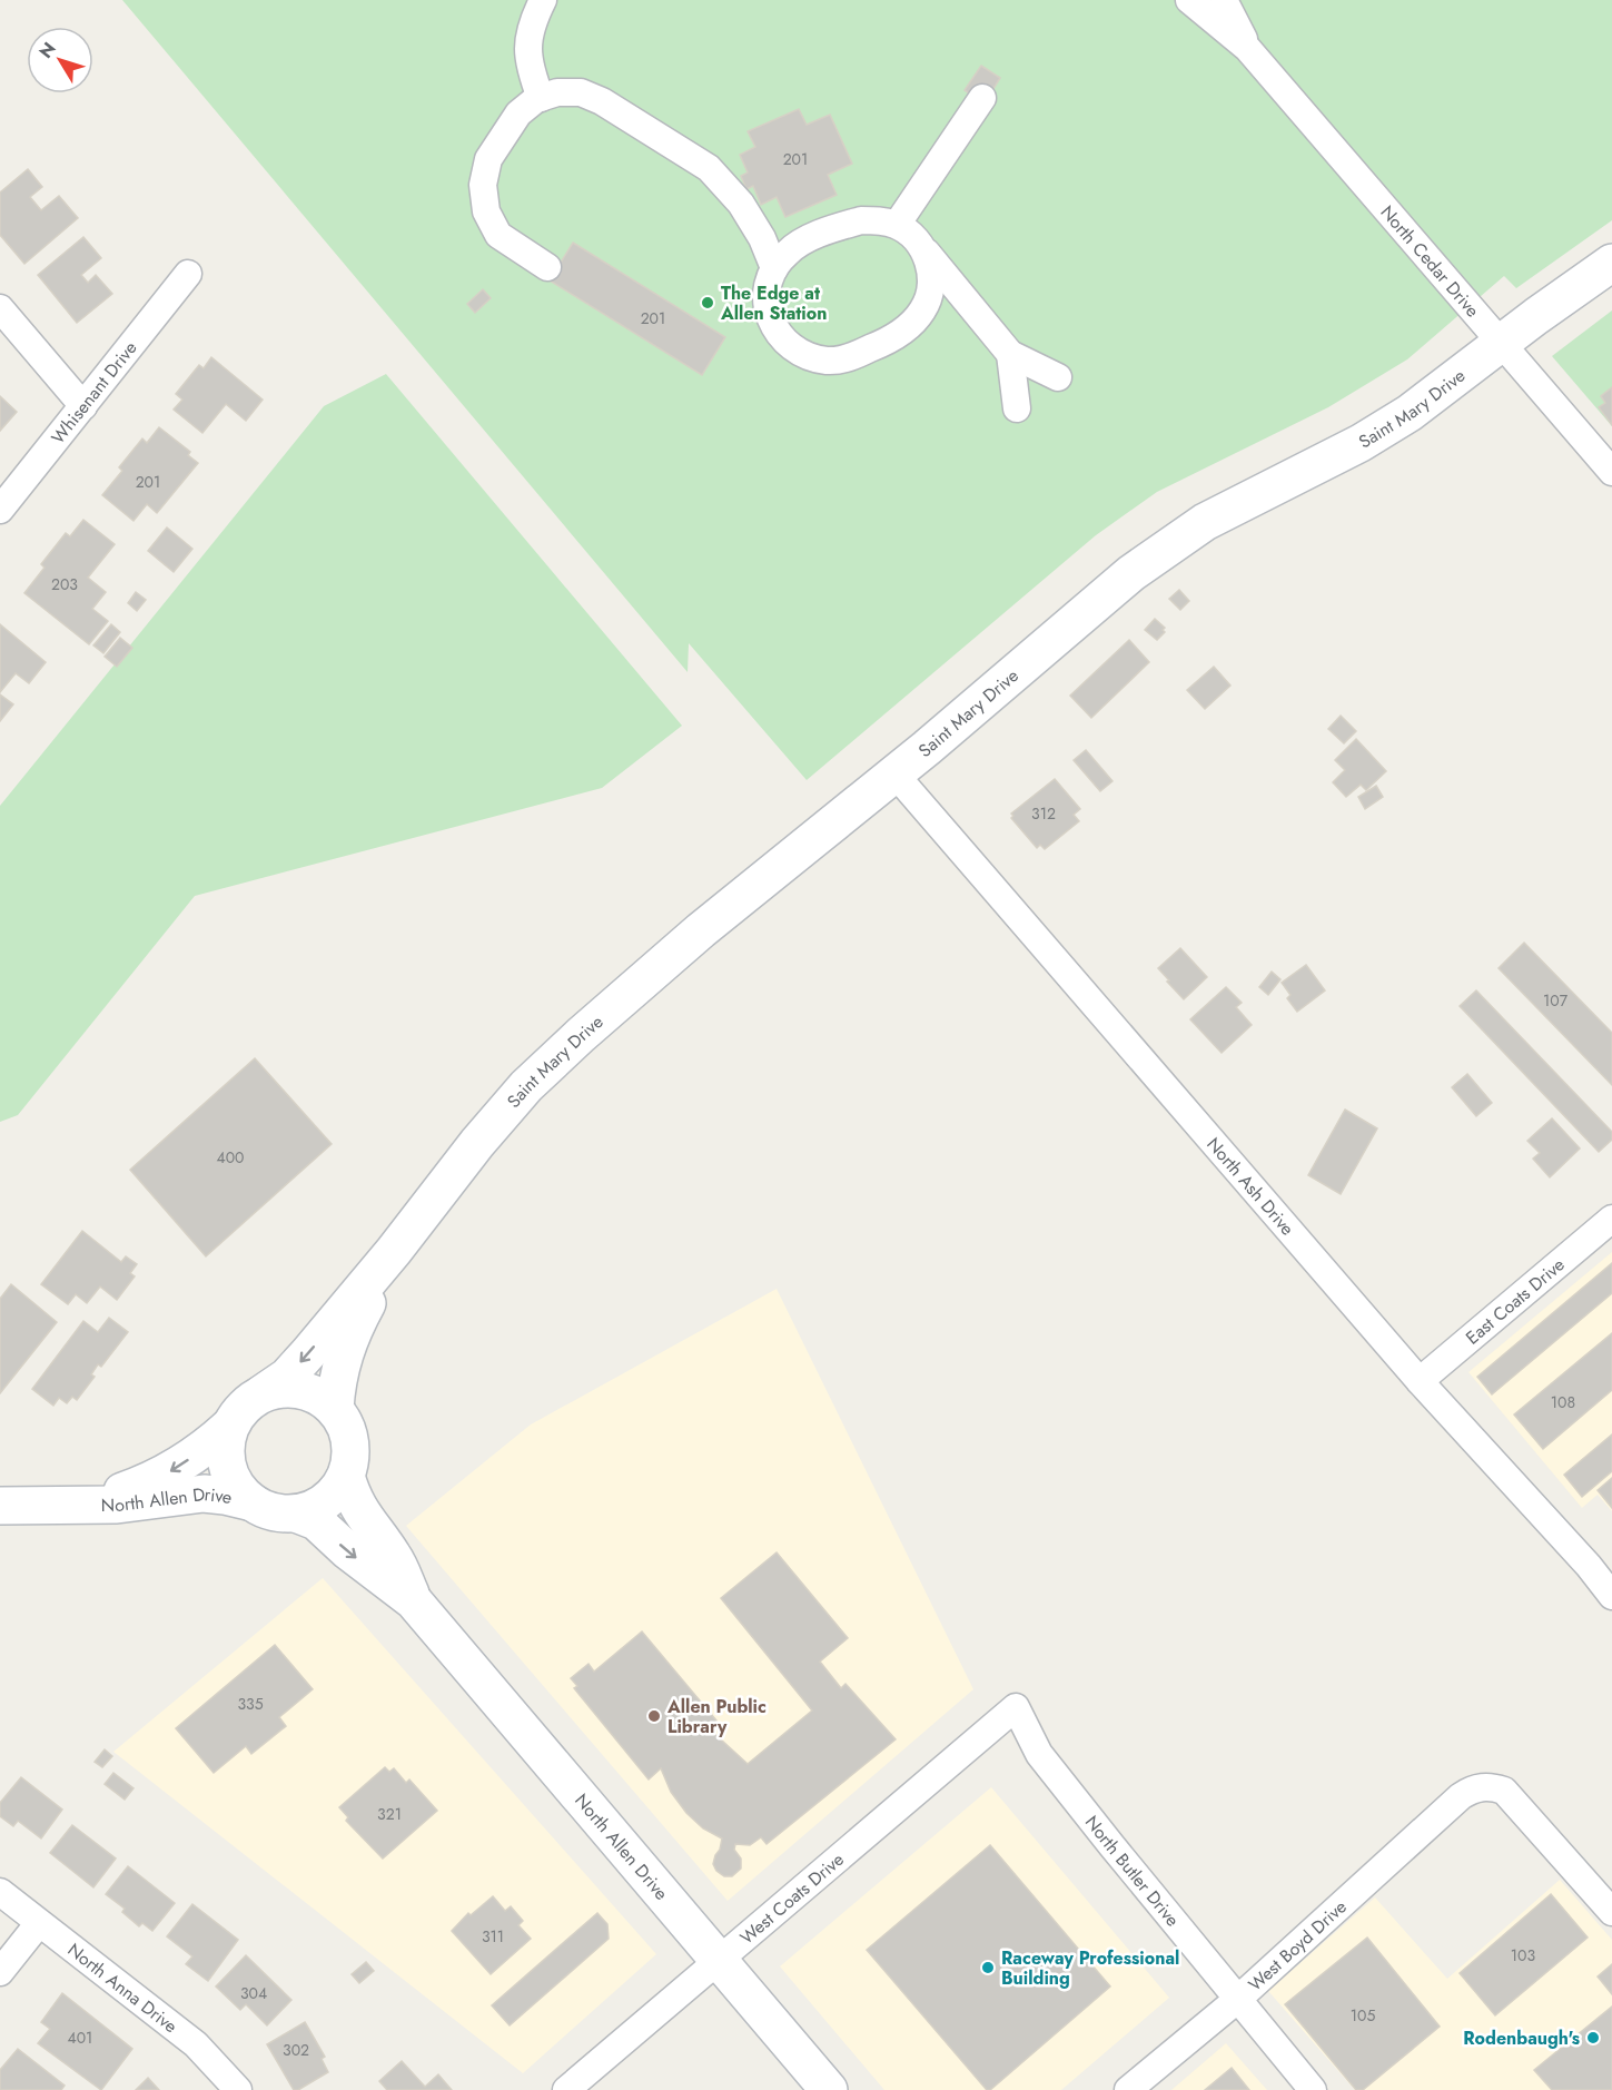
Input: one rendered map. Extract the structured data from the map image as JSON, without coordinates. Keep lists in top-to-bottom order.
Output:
{
  "streets": {
    "street": [
      "North Cedar Drive",
      "Whisenant Drive",
      "Saint Mary Drive",
      "North Ash Drive",
      "East Coats Drive",
      "North Allen Drive",
      "North Butler Drive",
      "West Coats Drive",
      "West Boyd Drive",
      "North Anna Drive"
    ]
  },
  "crossings": [
    ["North Cedar Drive", "Saint Mary Drive"],
    ["Saint Mary Drive", "North Ash Drive"],
    ["Saint Mary Drive", "North Allen Drive"],
    ["North Ash Drive", "East Coats Drive"],
    ["North Allen Drive", "West Coats Drive"],
    ["North Butler Drive", "West Coats Drive"],
    ["North Butler Drive", "West Boyd Drive"]
  ],
  "places": [
    "The Edge at Allen Station",
    "Allen Public Library",
    "Raceway Professional Building",
    "Rodenbaugh's"
  ],
  "house_numbers": [
    "201",
    "201",
    "201",
    "203",
    "312",
    "107",
    "400",
    "108",
    "335",
    "321",
    "311",
    "103",
    "304",
    "105",
    "401",
    "302"
  ],
  "north": "top left"
}
